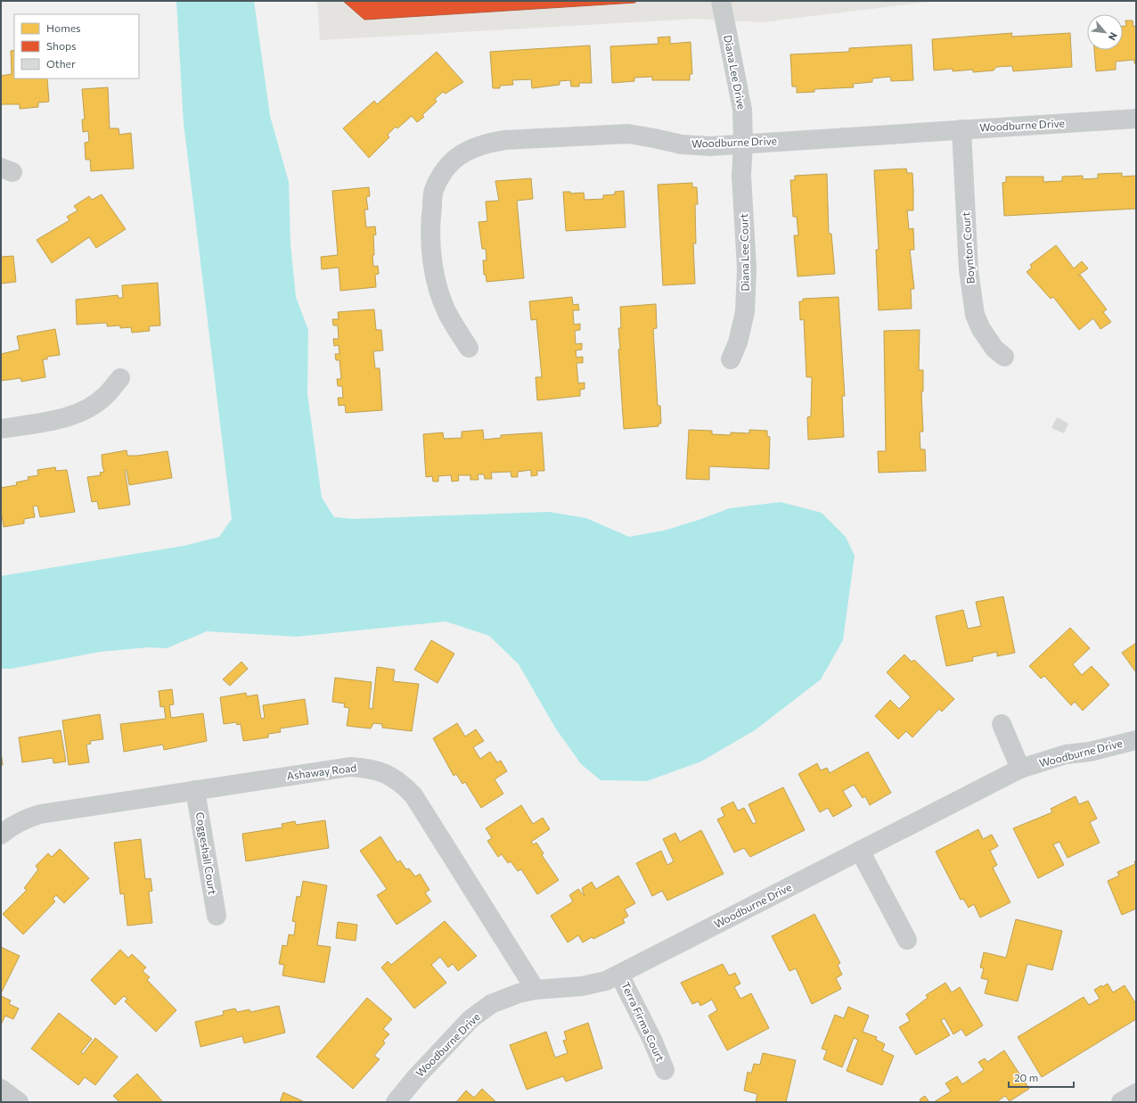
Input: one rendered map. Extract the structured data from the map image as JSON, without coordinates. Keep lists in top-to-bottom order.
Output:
{
  "streets": {
    "street": [
      "Diana Lee Drive",
      "Woodburne Drive",
      "Boynton Court",
      "Diana Lee Court",
      "Ashaway Road",
      "Coggeshall Court",
      "Terra Firma Court"
    ]
  },
  "crossings": [
    ["Diana Lee Drive", "Woodburne Drive"],
    ["Diana Lee Drive", "Diana Lee Court"],
    ["Woodburne Drive", "Boynton Court"],
    ["Woodburne Drive", "Diana Lee Court"],
    ["Woodburne Drive", "Ashaway Road"],
    ["Woodburne Drive", "Terra Firma Court"],
    ["Ashaway Road", "Coggeshall Court"]
  ],
  "legend": ["Homes", "Shops", "Other"],
  "scale_bar": "20 m",
  "north": "bottom right"
}
